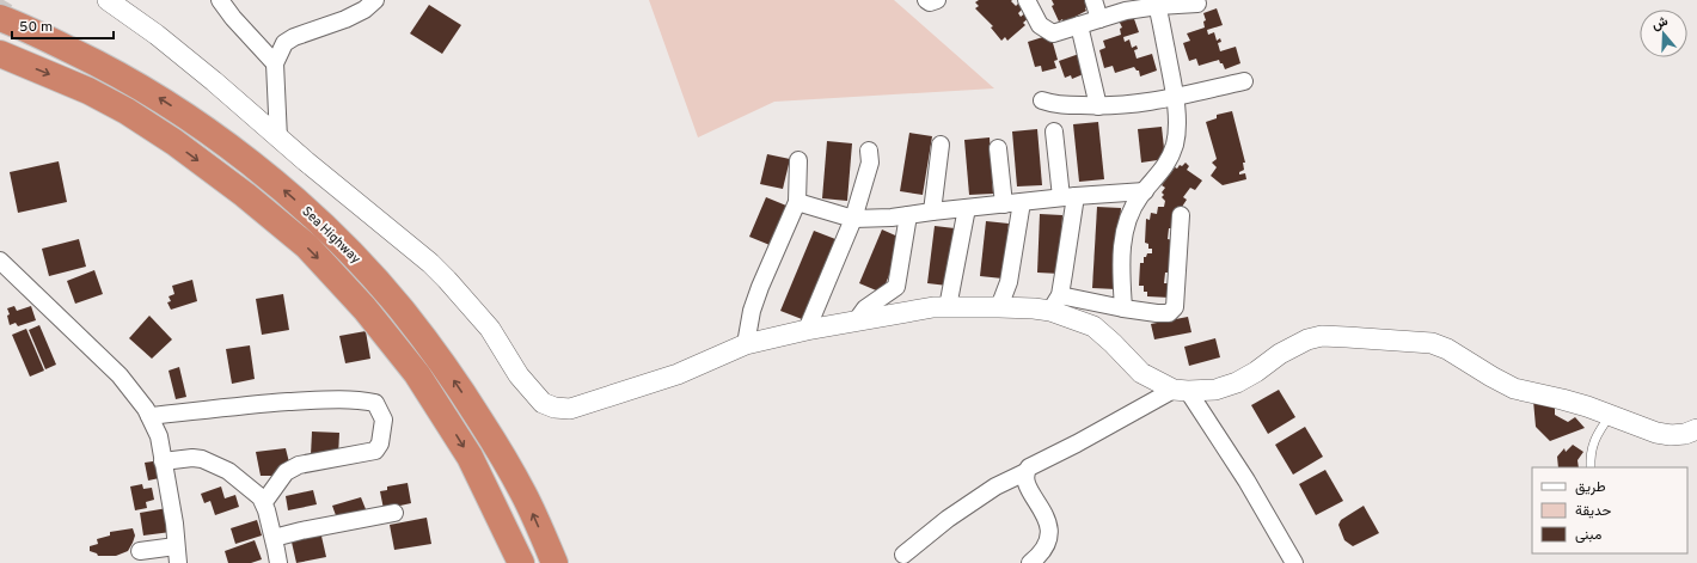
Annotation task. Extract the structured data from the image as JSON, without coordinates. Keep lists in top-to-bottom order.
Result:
{
  "streets": {
    "highway": ["Sea Highway"]
  },
  "legend": ["طريق", "حديقة", "مبنى"],
  "scale_bar": "50 m",
  "north": "top"
}
